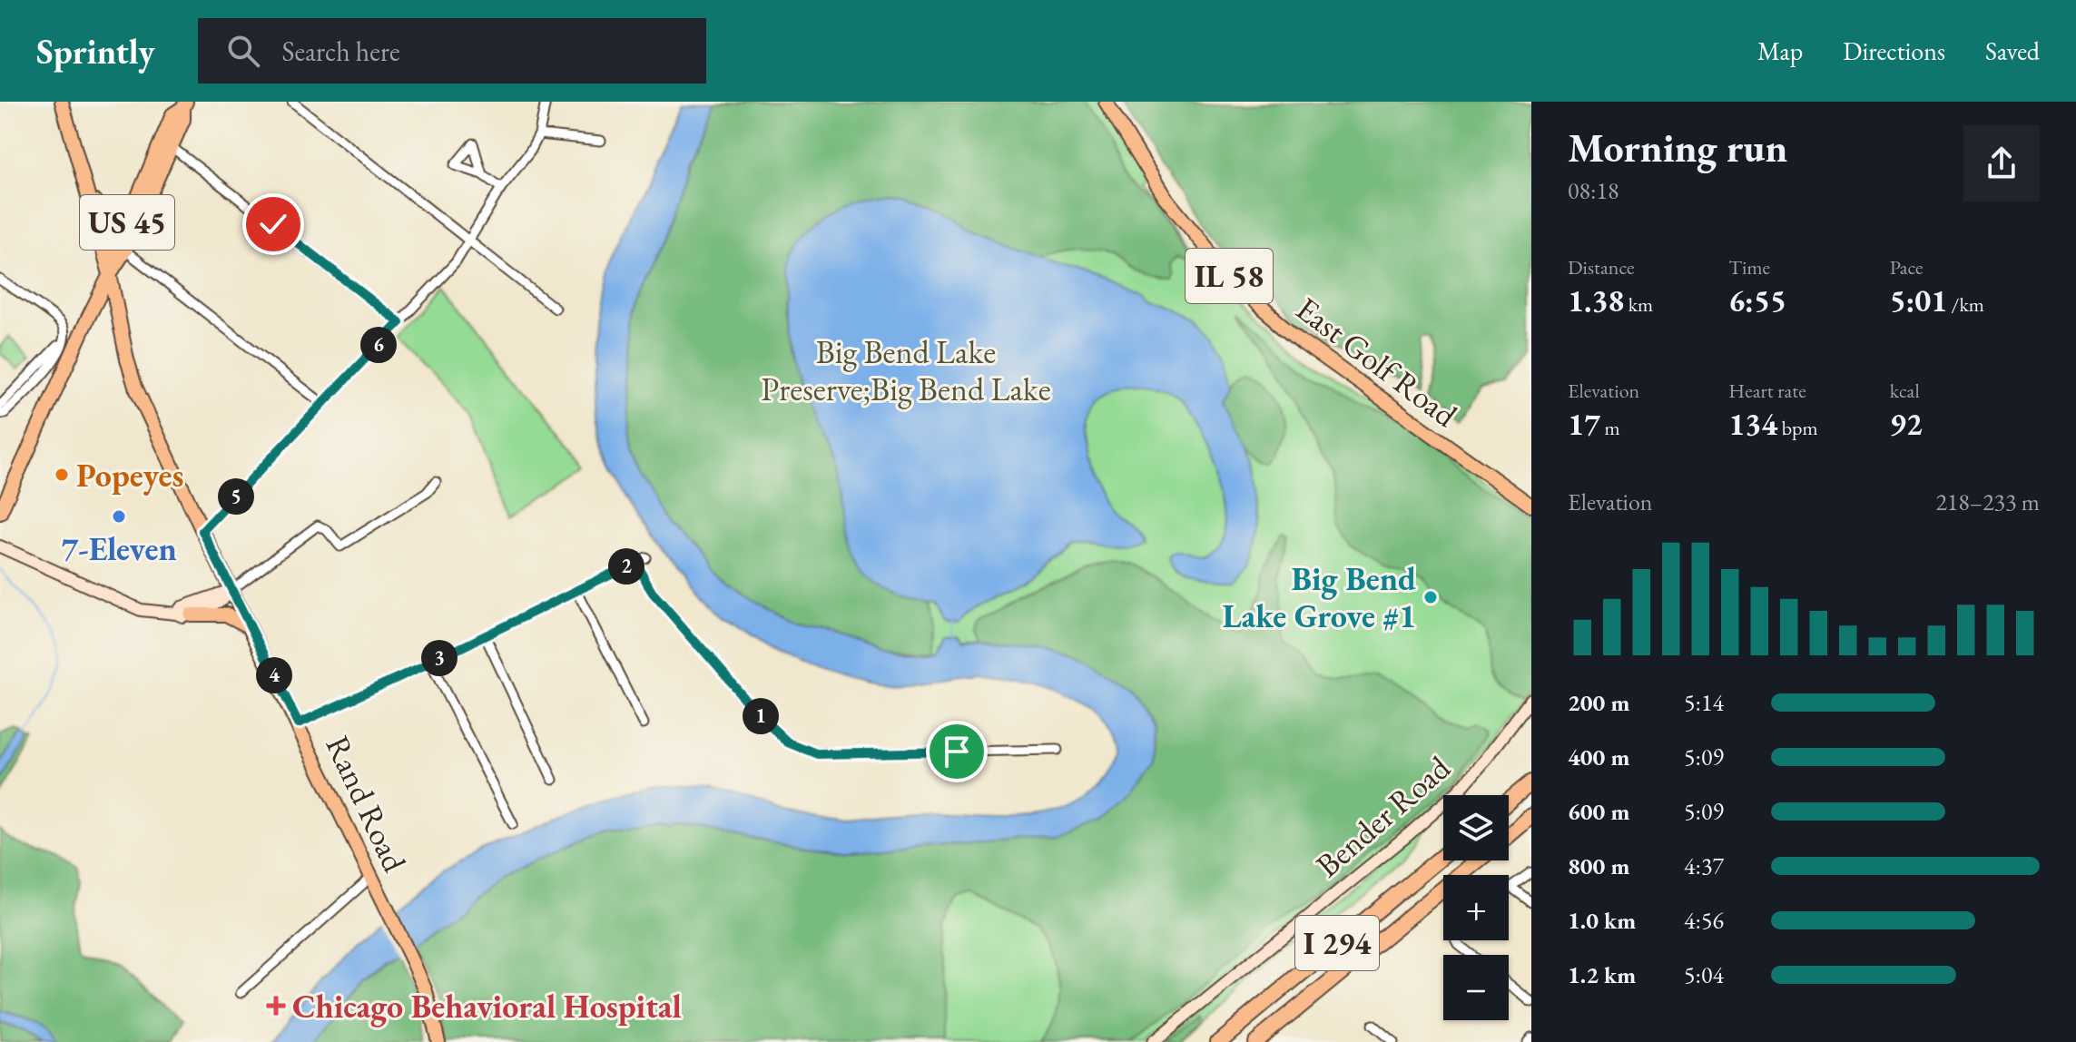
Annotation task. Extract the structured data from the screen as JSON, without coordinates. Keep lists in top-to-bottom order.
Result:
{
  "streets": {
    "highway": ["I 294"],
    "main road": [
      "US 45",
      "IL 58",
      "East Golf Road",
      "Rand Road"
    ],
    "street": ["Bender Road"]
  },
  "crossings": [
    ["US 45", "Rand Road"]
  ],
  "parks": ["Big Bend Lake Preserve;Big Bend Lake"],
  "places": {
    "other": ["Popeyes", "7-Eleven", "Big Bend Lake Grove #1"],
    "health": ["Chicago Behavioral Hospital"]
  },
  "page": {
    "header": "Sprintly",
    "search": "Search here",
    "nav": ["Map", "Directions", "Saved"],
    "heading": ["Morning run", "08:18"],
    "stats": [
      ["Distance", "1.38 km"],
      ["Time", "6:55"],
      ["Pace", "5:01 /km"],
      ["Elevation", "17 m"],
      ["Heart rate", "134 bpm"],
      ["kcal", "92"]
    ],
    "pins": [
      "6",
      "5",
      "2",
      "3",
      "4",
      "1"
    ],
    "chart": ["Elevation", "218–233 m"],
    "list": [
      {
        "name": "200 m",
        "note": "5:14"
      },
      {
        "name": "400 m",
        "note": "5:09"
      },
      {
        "name": "600 m",
        "note": "5:09"
      },
      {
        "name": "800 m",
        "note": "4:37"
      },
      {
        "name": "1.0 km",
        "note": "4:56"
      },
      {
        "name": "1.2 km",
        "note": "5:04"
      }
    ],
    "map_buttons": ["+", "−"]
  }
}
